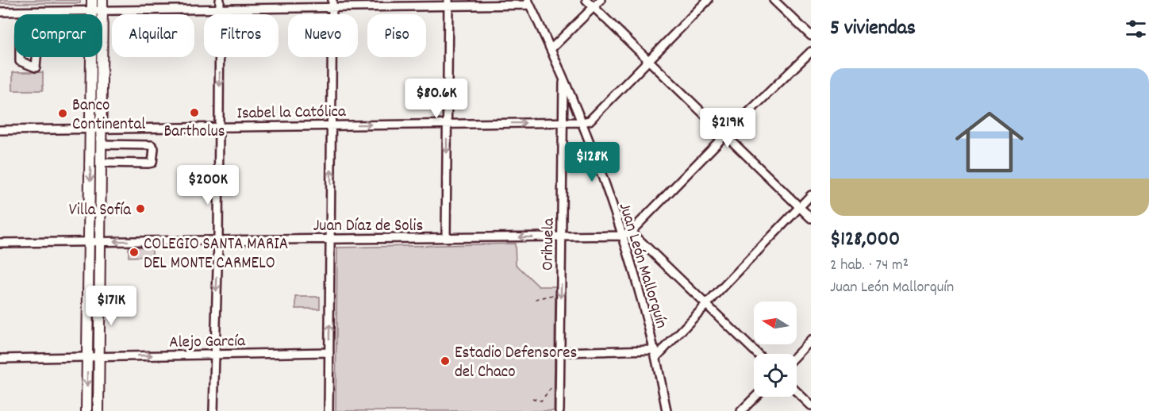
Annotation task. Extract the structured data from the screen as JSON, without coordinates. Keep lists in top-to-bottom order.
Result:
{
  "streets": {
    "street": [
      "Isabel la Católica",
      "Juan Díaz de Solis",
      "Orihuela",
      "Juan León Mallorquín",
      "Alejo García"
    ]
  },
  "crossings": [
    ["Isabel la Católica", "Orihuela"],
    ["Isabel la Católica", "Juan León Mallorquín"],
    ["Juan Díaz de Solis", "Orihuela"],
    ["Juan Díaz de Solis", "Juan León Mallorquín"],
    ["Orihuela", "Juan León Mallorquín"]
  ],
  "one_way": ["Isabel la Católica", "Juan Díaz de Solis"],
  "places": [
    "Bartholus",
    "Banco Continental",
    "Villa Sofía",
    "COLEGIO SANTA MARIA DEL MONTE CARMELO",
    "Estadio Defensores del Chaco"
  ],
  "north": "left",
  "page": {
    "heading": "5 viviendas",
    "chip": [
      "Comprar",
      "Alquilar",
      "Filtros",
      "Nuevo",
      "Piso"
    ],
    "list": [
      {
        "name": "$128,000",
        "note": "2 hab. · 74 m² · Juan León Mallorquín"
      }
    ],
    "price": [
      "$80.6K",
      "$219K",
      "$128K",
      "$200K",
      "$171K"
    ]
  }
}
